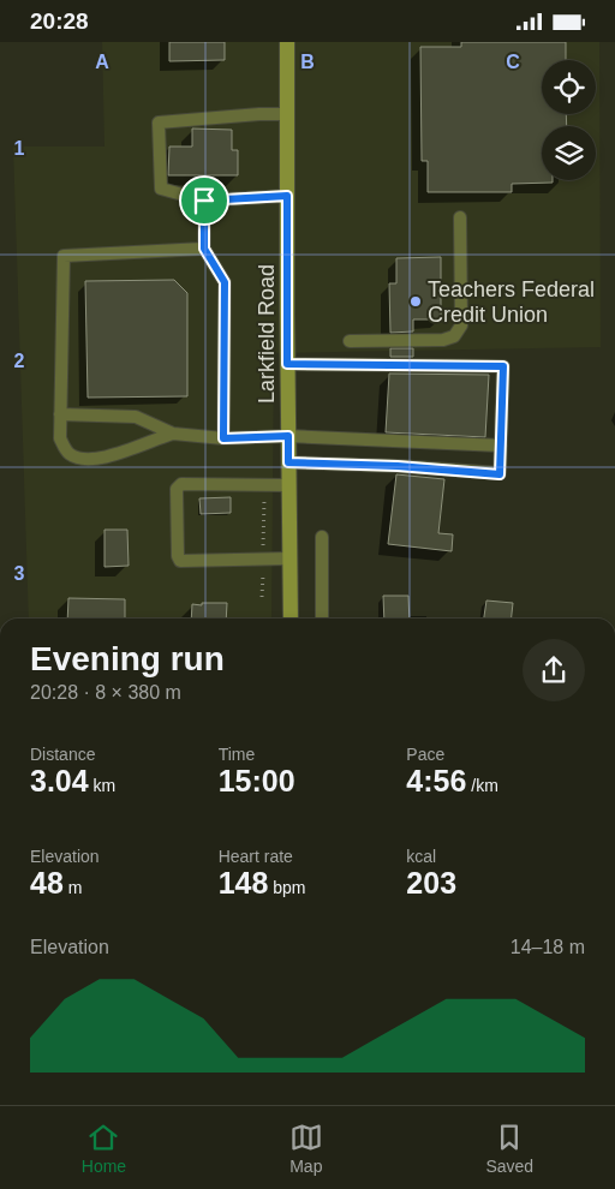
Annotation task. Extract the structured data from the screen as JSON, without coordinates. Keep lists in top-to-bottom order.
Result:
{
  "streets": {
    "main road": ["Larkfield Road"]
  },
  "places": ["Teachers Federal Credit Union"],
  "page": {
    "status": "20:28",
    "heading": ["Evening run", "20:28 · 8 × 380 m"],
    "stats": [
      ["Distance", "3.04 km"],
      ["Time", "15:00"],
      ["Pace", "4:56 /km"],
      ["Elevation", "48 m"],
      ["Heart rate", "148 bpm"],
      ["kcal", "203"]
    ],
    "chart": ["Elevation", "14–18 m"],
    "tabs": ["Home", "Map", "Saved"]
  },
  "grid": {
    "columns": ["A", "B", "C"],
    "rows": ["1", "2", "3"]
  }
}
